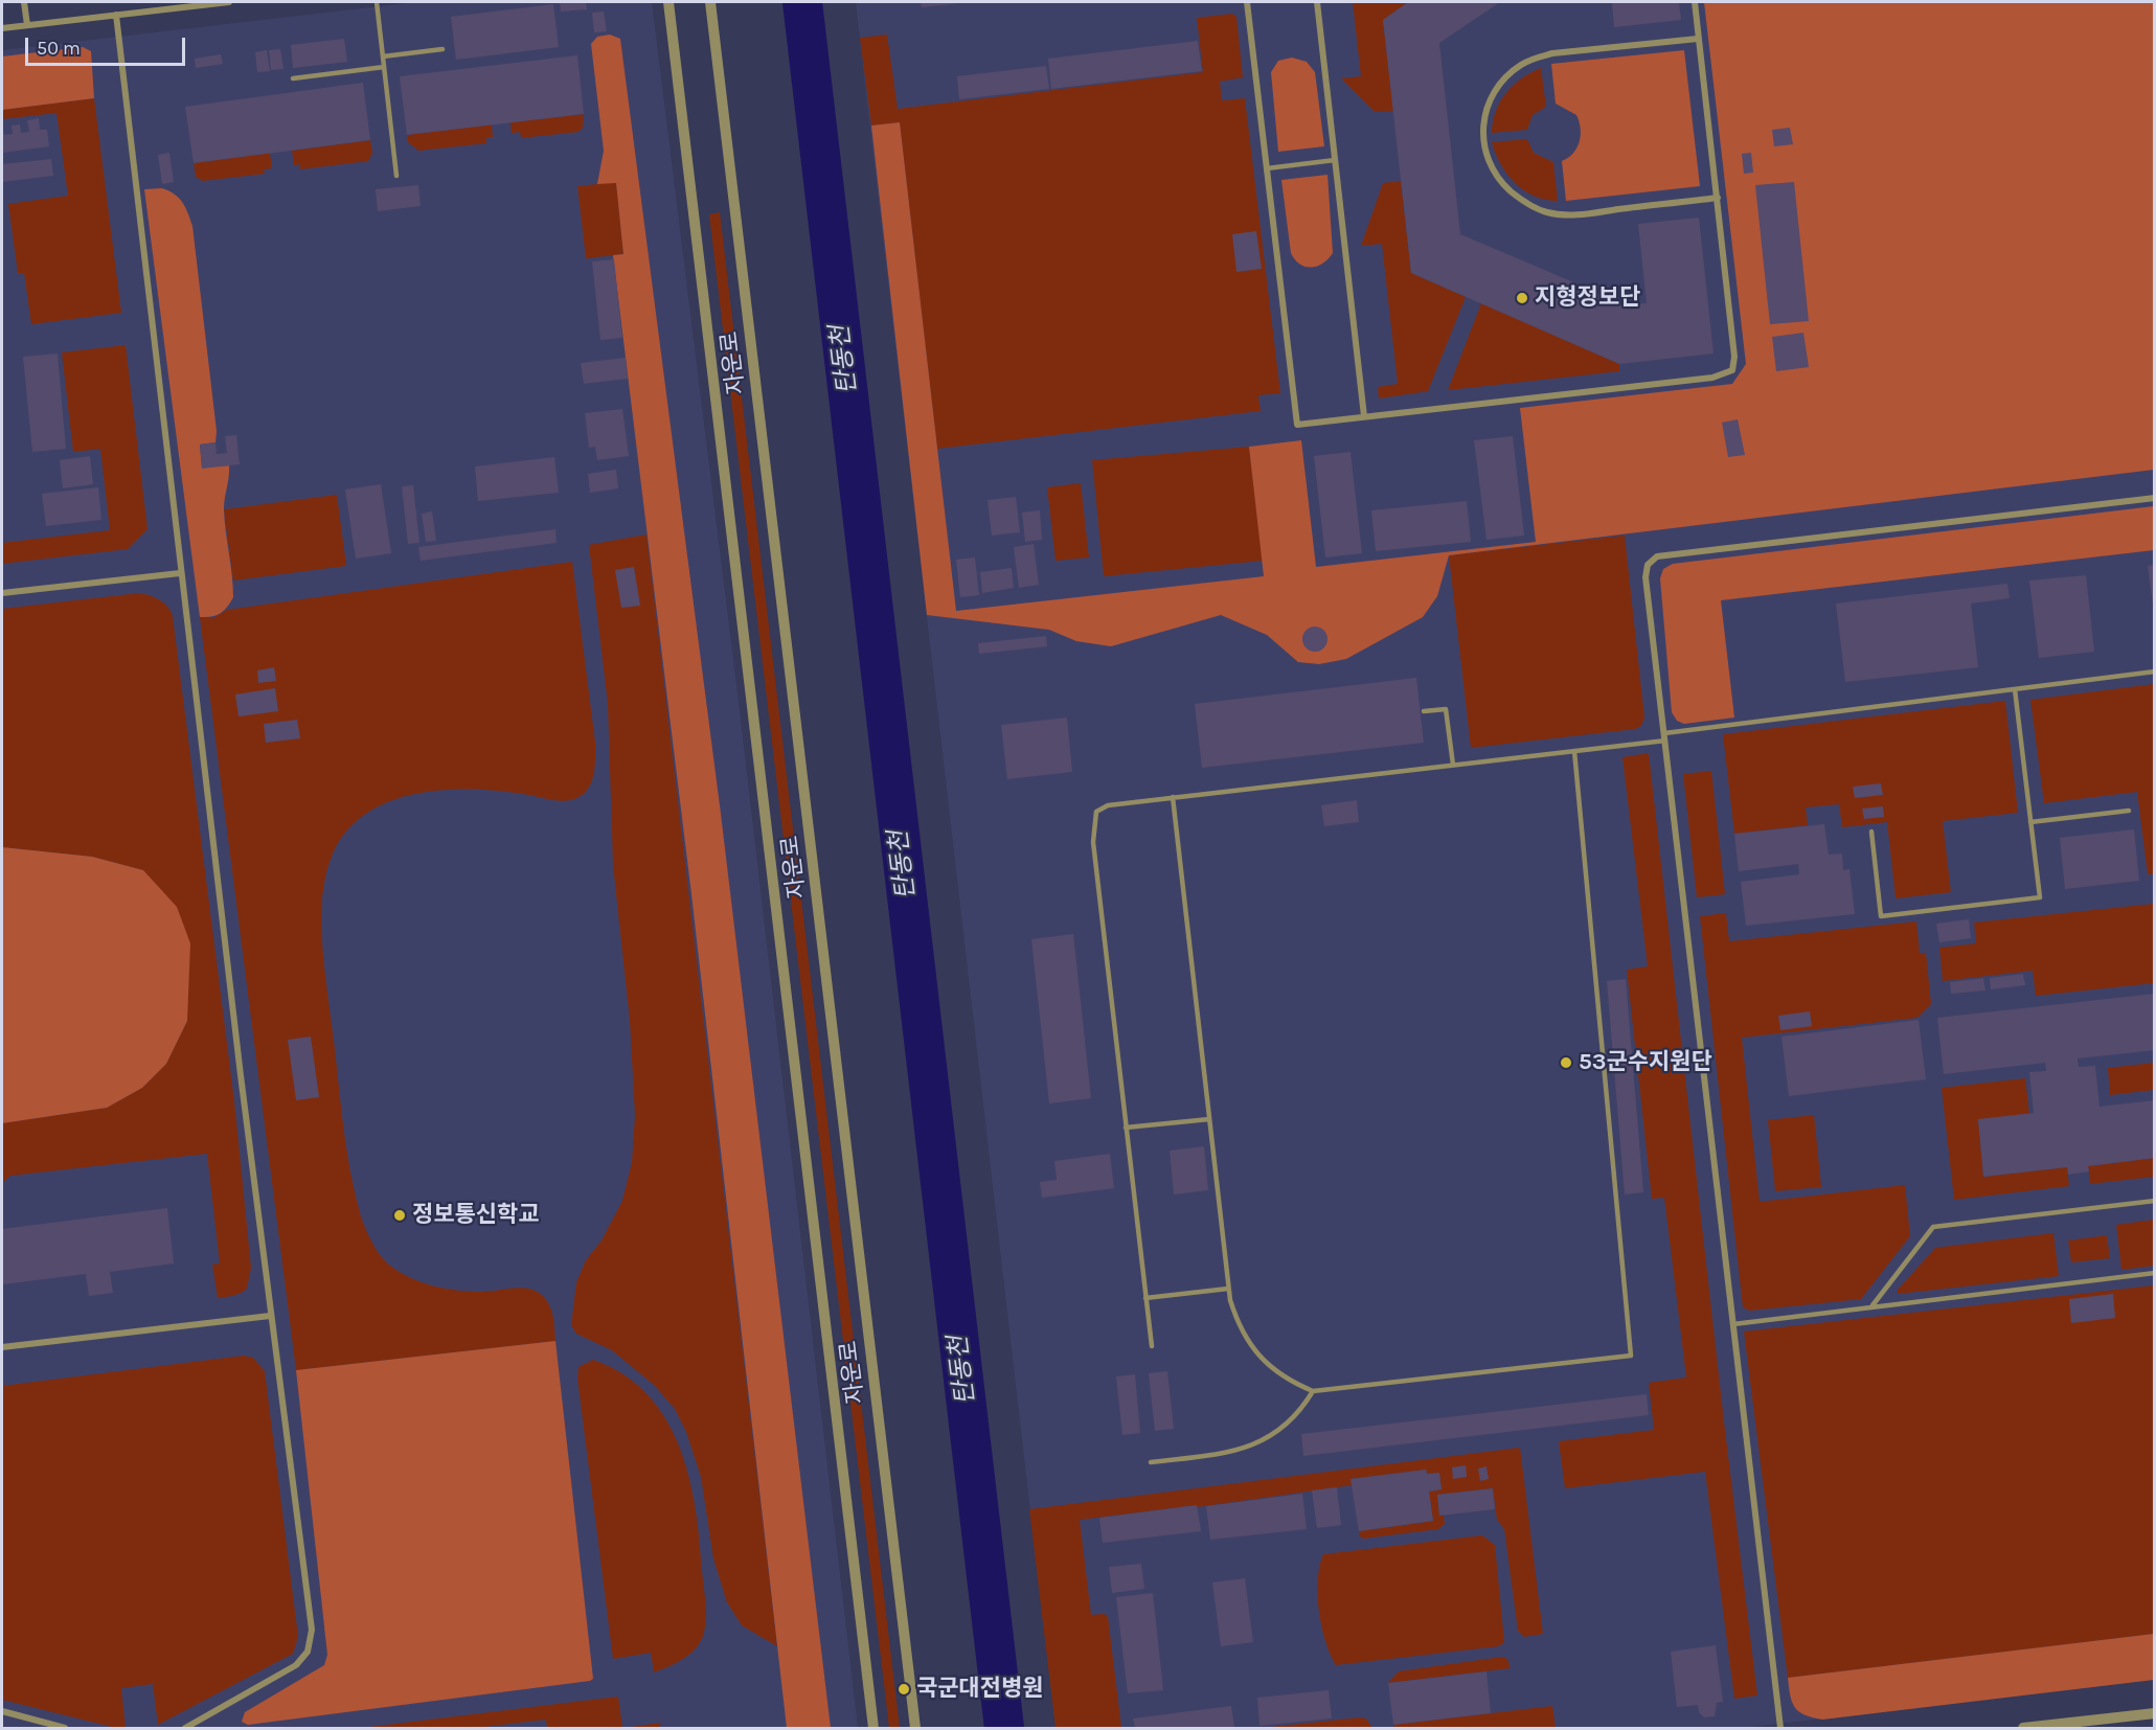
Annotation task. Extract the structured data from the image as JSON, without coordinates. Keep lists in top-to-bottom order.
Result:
{
  "streets": {
    "street": ["자운로"]
  },
  "water": ["탄동천"],
  "places": [
    "지형정보단",
    "53군수지원단",
    "정보통신학교",
    "국군대전병원"
  ],
  "scale_bar": "50 m"
}
